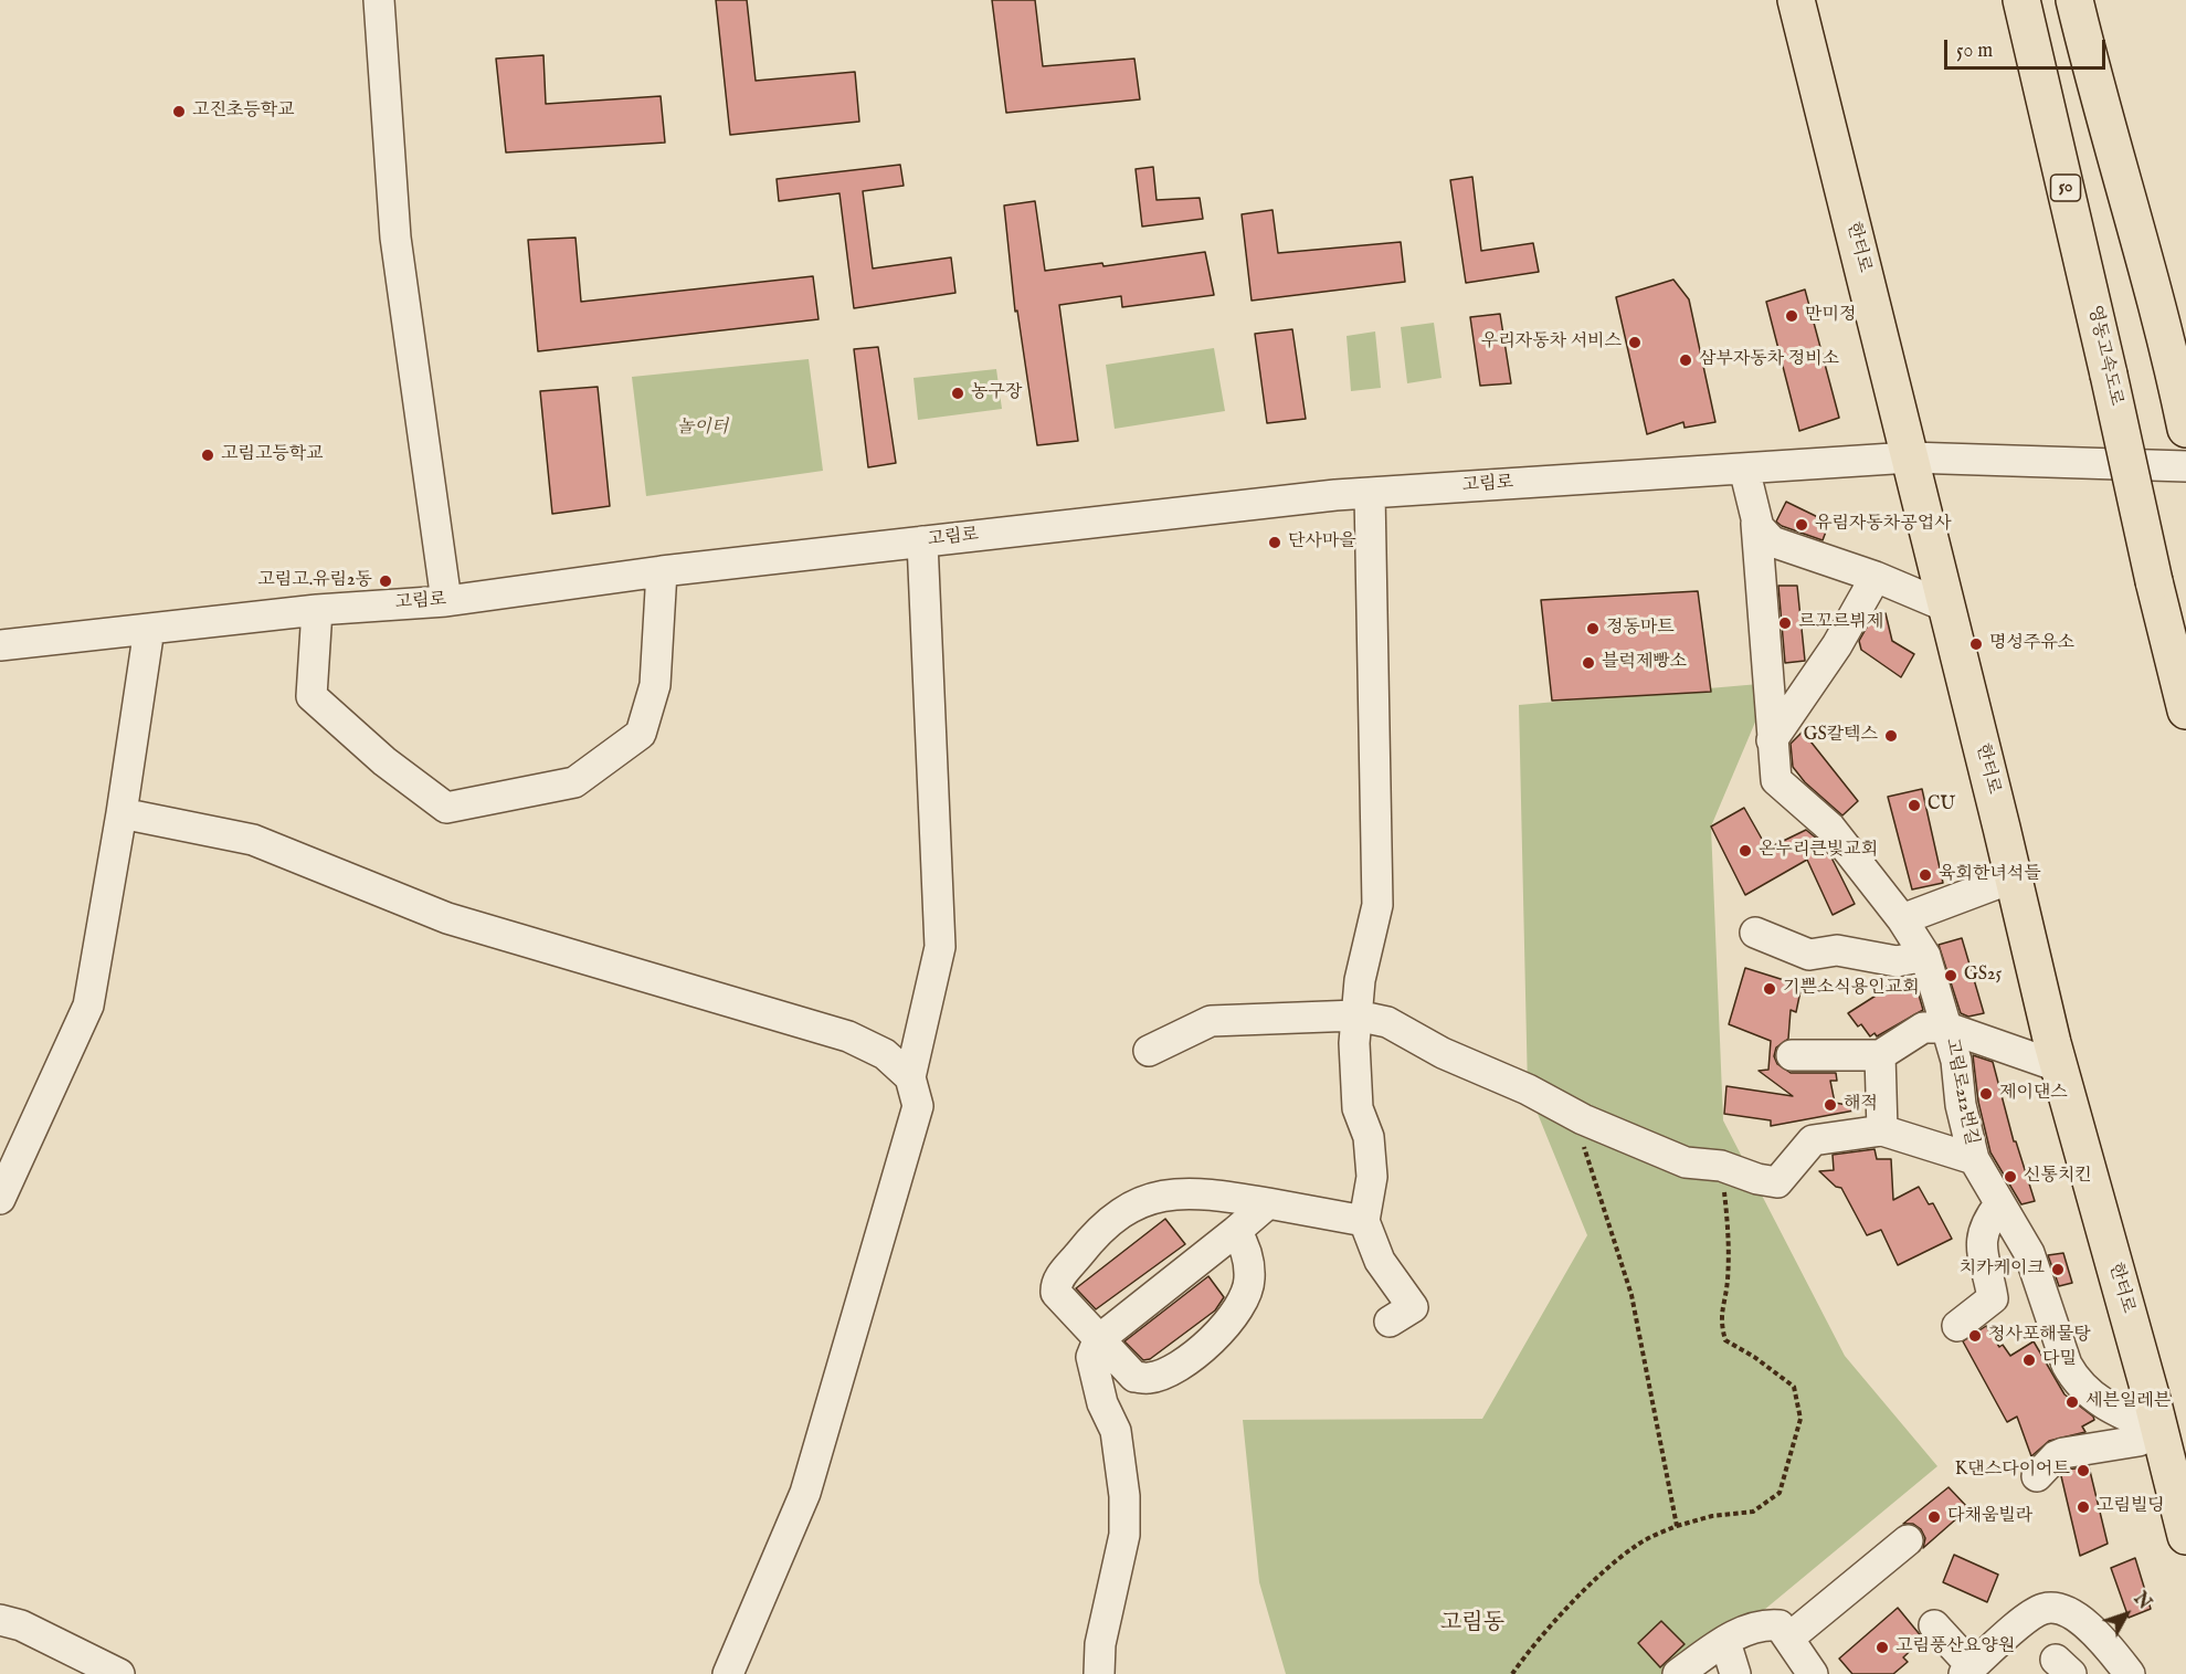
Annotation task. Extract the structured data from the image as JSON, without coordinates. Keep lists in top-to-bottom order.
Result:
{
  "streets": {
    "main road": ["50", "한터로", "영동고속도로"],
    "street": ["고림로", "고림로212번길"]
  },
  "crossings": [
    ["한터로", "고림로"],
    ["한터로", "고림로212번길"],
    ["고림로", "고림로212번길"]
  ],
  "districts": ["고림동"],
  "parks": ["놀이터"],
  "places": [
    "고진초등학교",
    "만미정",
    "우리자동차 서비스",
    "삼부자동차 정비소",
    "농구장",
    "고림고등학교",
    "유림자동차공업사",
    "단사마을",
    "고림고.유림2동",
    "르꼬르뷔제",
    "정동마트",
    "명성주유소",
    "블럭제빵소",
    "GS칼텍스",
    "CU",
    "온누리큰빛교회",
    "육회한녀석들",
    "GS25",
    "기쁜소식용인교회",
    "제이댄스",
    "해적",
    "신통치킨",
    "치카케이크",
    "청사포해물탕",
    "다밀",
    "세븐일레븐",
    "K댄스다이어트",
    "고림빌딩",
    "다채움빌라",
    "고림풍산요양원"
  ],
  "scale_bar": "50 m",
  "north": "top right"
}
